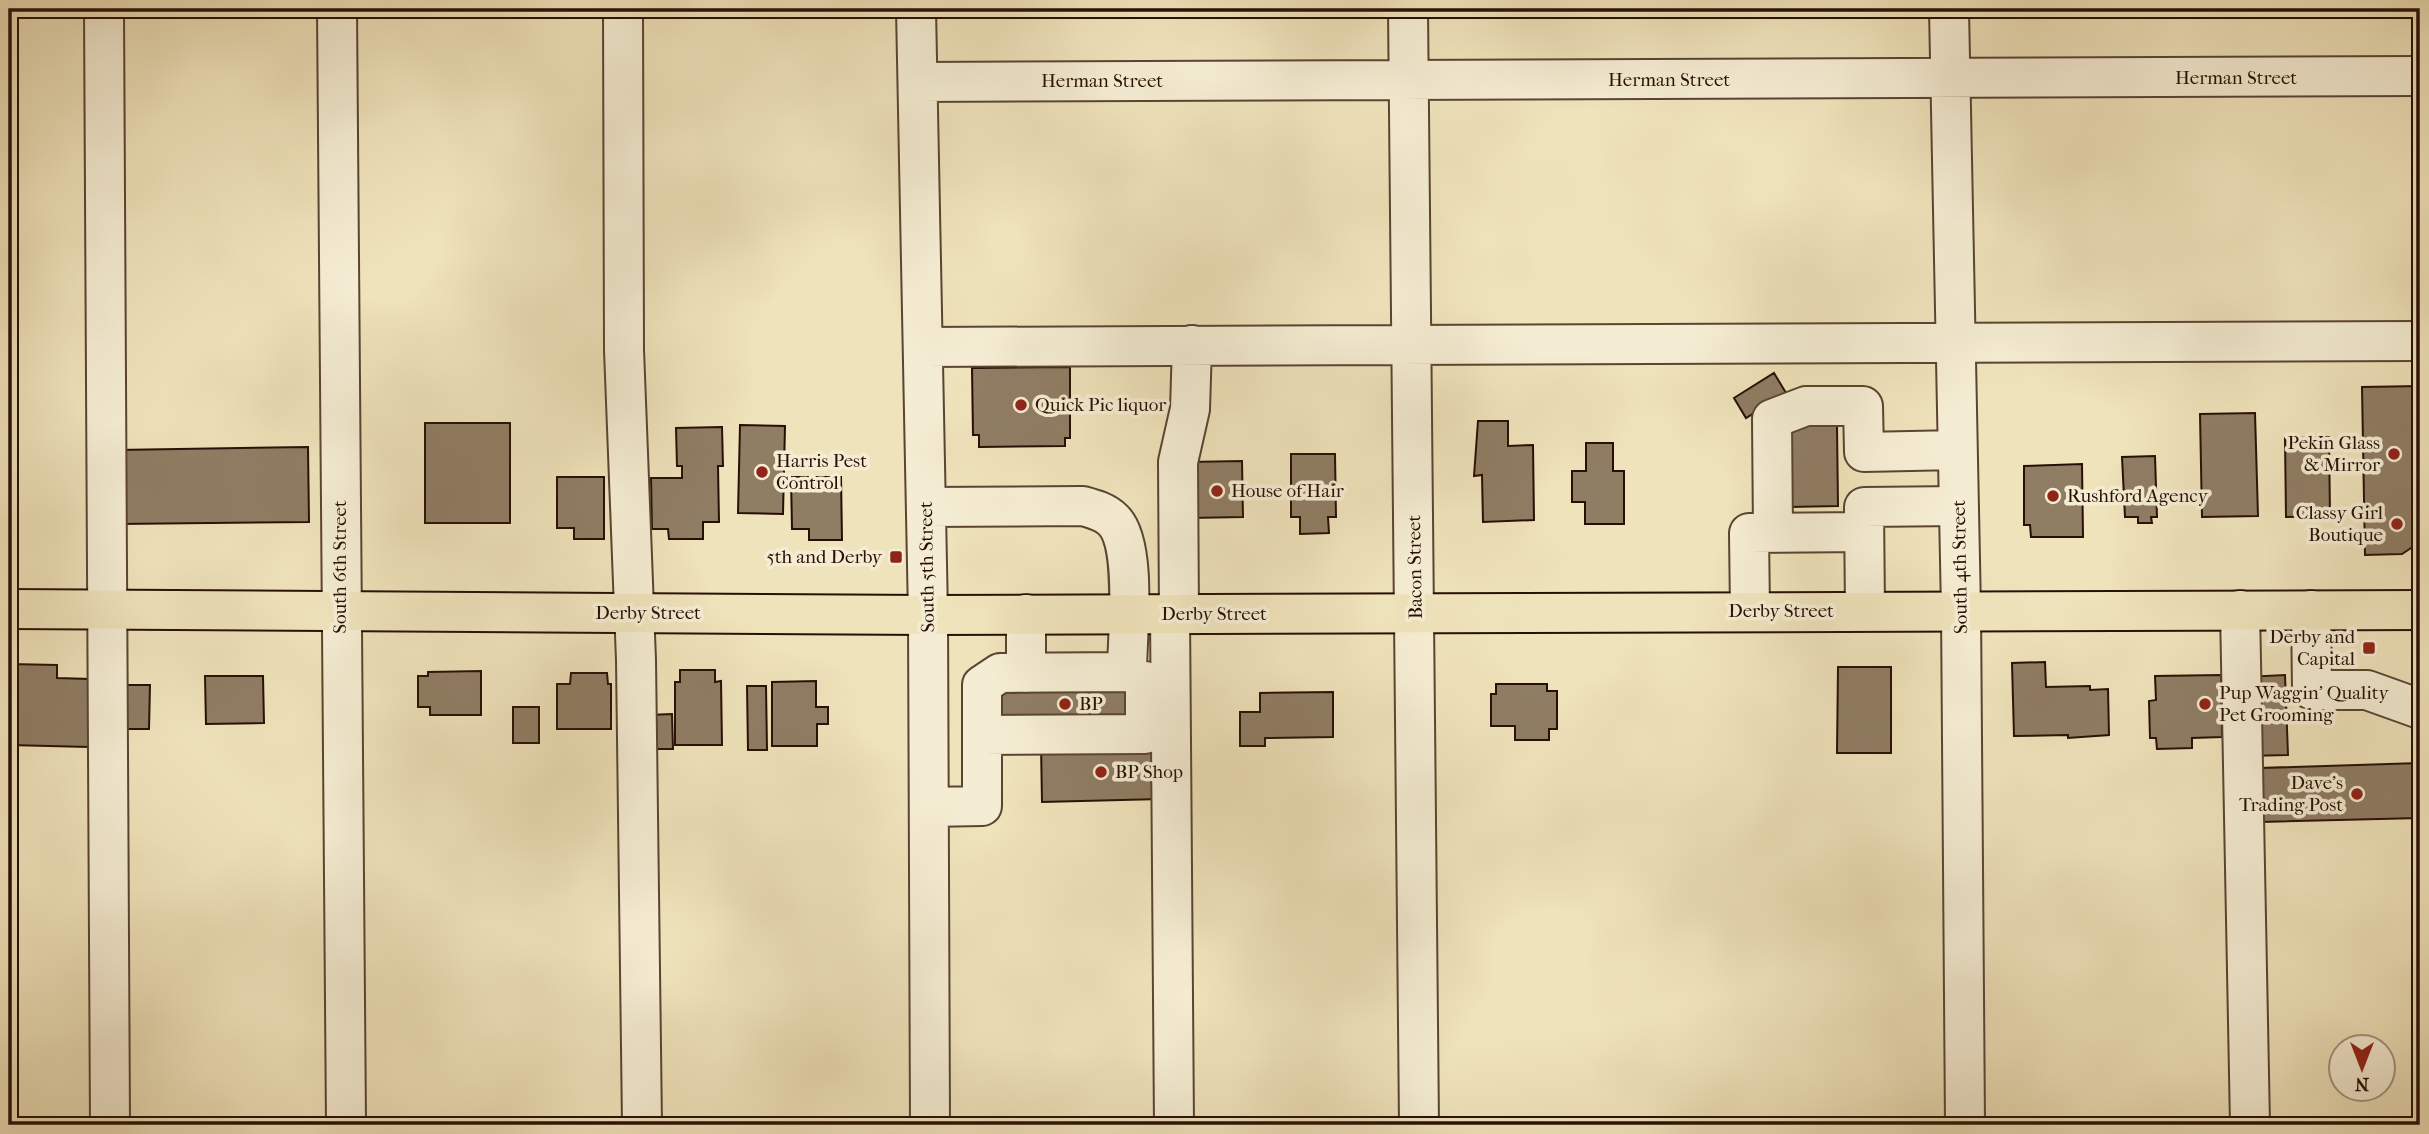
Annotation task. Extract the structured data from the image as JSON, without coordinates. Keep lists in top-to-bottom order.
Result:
{
  "streets": {
    "main road": ["Derby Street"],
    "street": [
      "Herman Street",
      "South 6th Street",
      "South 5th Street",
      "Bacon Street",
      "South 4th Street"
    ]
  },
  "crossings": [
    ["Herman Street", "South 5th Street"],
    ["Herman Street", "Bacon Street"],
    ["Herman Street", "South 4th Street"],
    ["South 6th Street", "Derby Street"],
    ["South 5th Street", "Derby Street"],
    ["Bacon Street", "Derby Street"],
    ["South 4th Street", "Derby Street"]
  ],
  "places": {
    "other": [
      "Quick Pic liquor",
      "Pekin Glass & Mirror",
      "Harris Pest Control",
      "House of Hair",
      "Rushford Agency",
      "Classy Girl Boutique",
      "BP",
      "Pup Waggin' Quality Pet Grooming",
      "BP Shop",
      "Dave's Trading Post"
    ],
    "transit": ["5th and Derby", "Derby and Capital"]
  },
  "north": "bottom"
}
